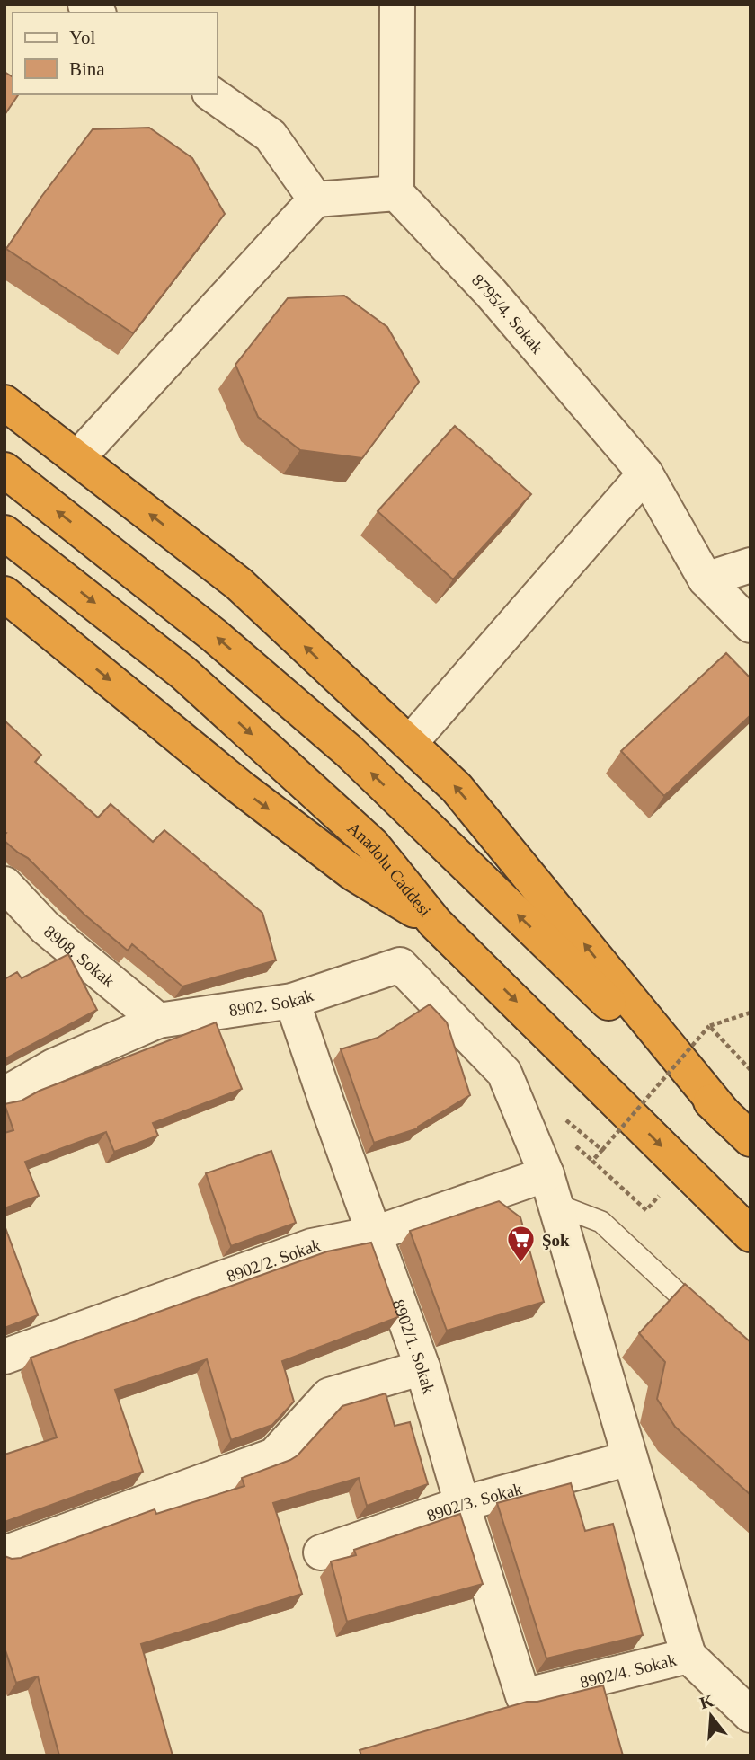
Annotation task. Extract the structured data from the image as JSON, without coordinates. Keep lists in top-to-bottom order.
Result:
{
  "streets": {
    "highway": ["Anadolu Caddesi"],
    "street": [
      "8795/4. Sokak",
      "8908. Sokak",
      "8902. Sokak",
      "8902/2. Sokak",
      "8902/1. Sokak",
      "8902/3. Sokak",
      "8902/4. Sokak"
    ]
  },
  "crossings": [
    ["8908. Sokak", "8902. Sokak"],
    ["8902. Sokak", "8902/2. Sokak"],
    ["8902. Sokak", "8902/1. Sokak"],
    ["8902/2. Sokak", "8902/1. Sokak"],
    ["8902/1. Sokak", "8902/3. Sokak"],
    ["8902/1. Sokak", "8902/4. Sokak"]
  ],
  "places": {
    "supermarket": ["Şok"]
  },
  "legend": ["Yol", "Bina"],
  "north": "top"
}
